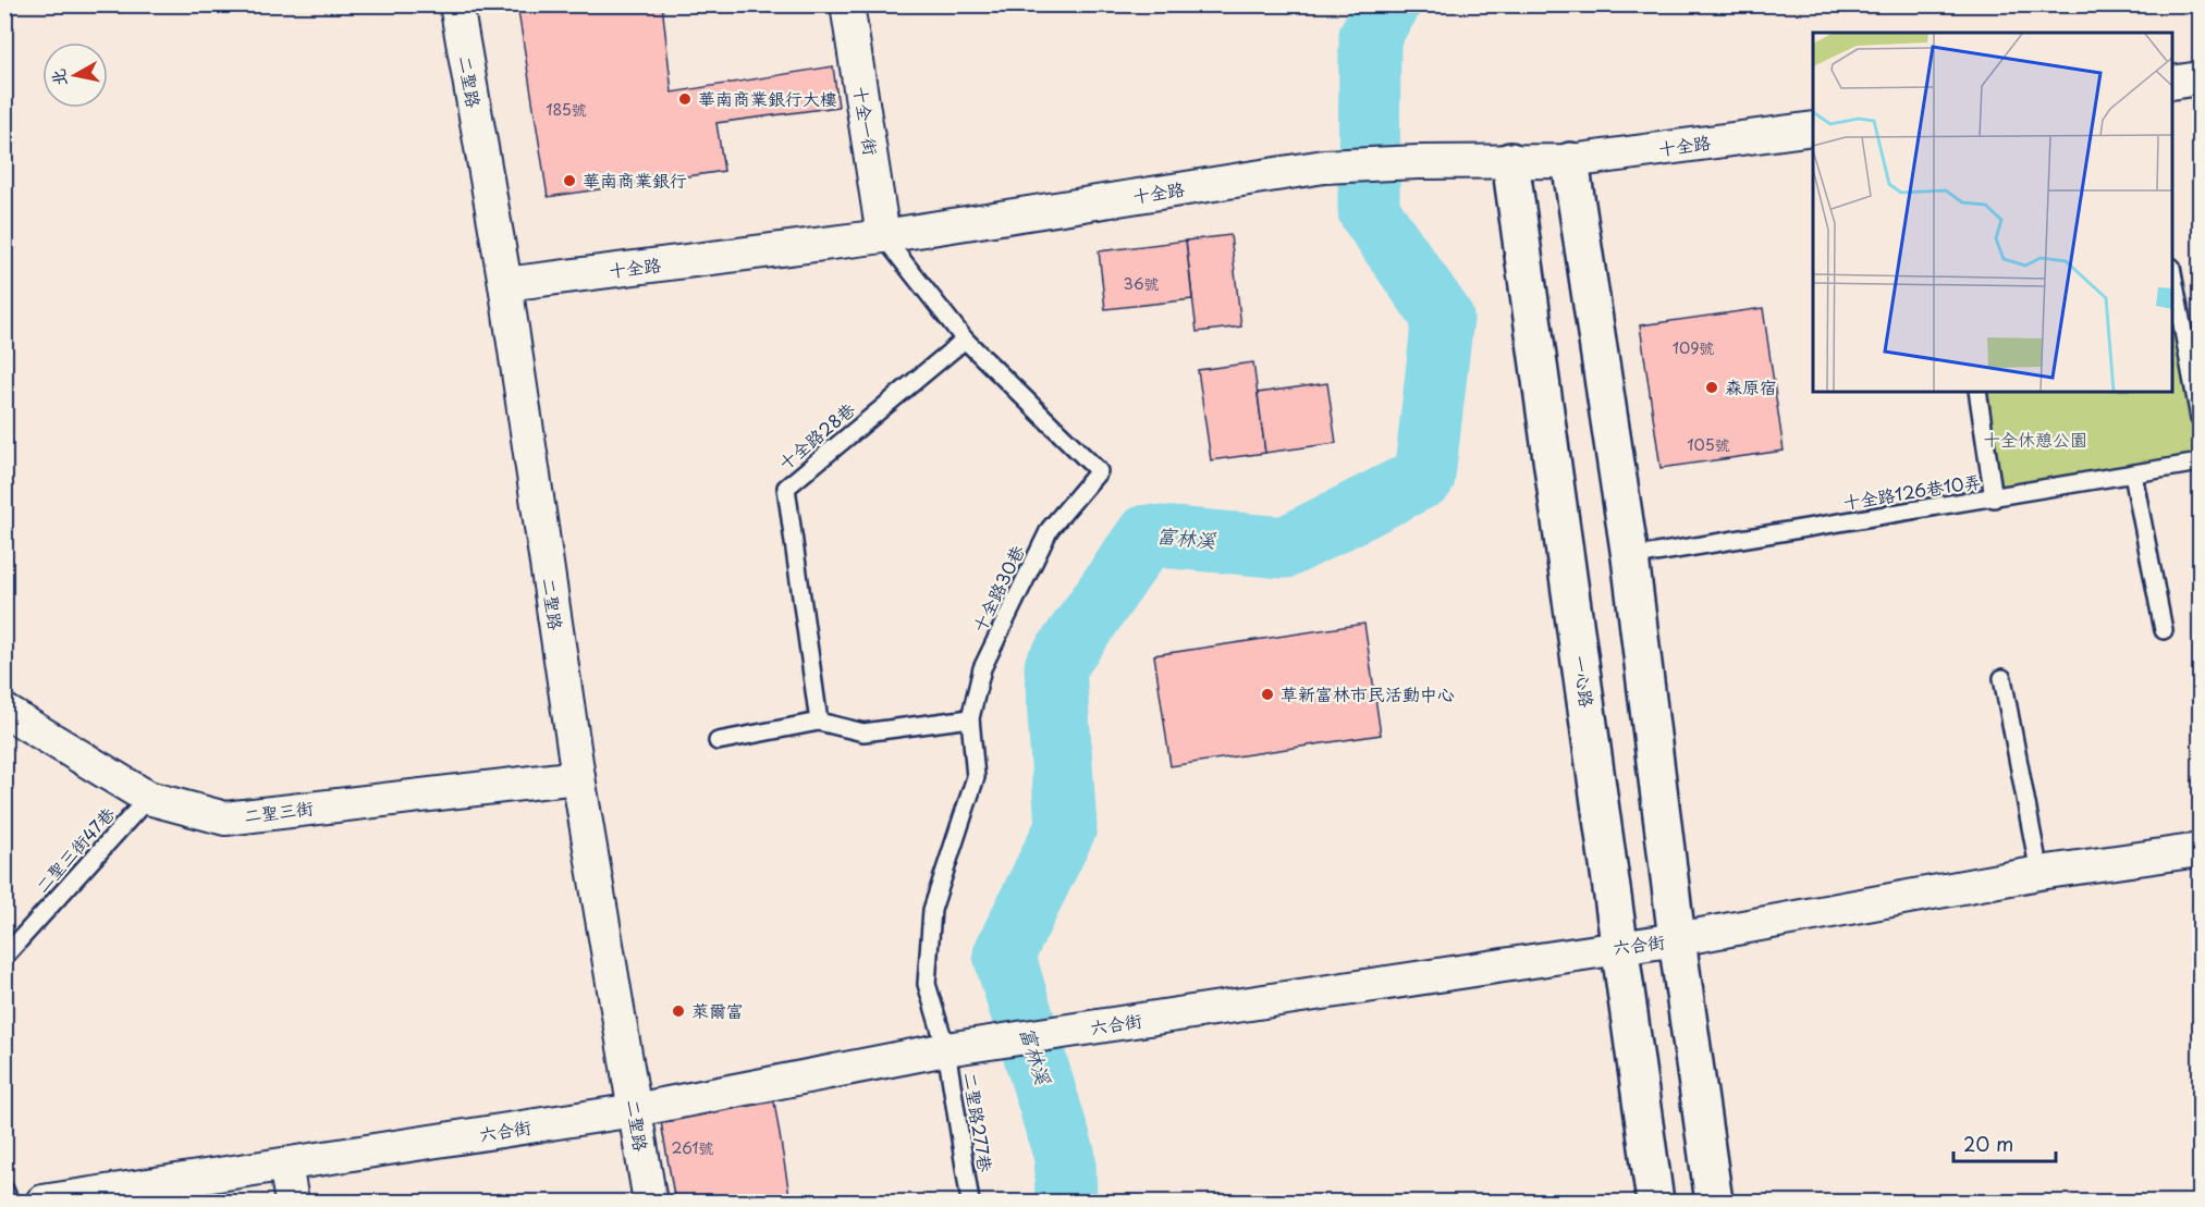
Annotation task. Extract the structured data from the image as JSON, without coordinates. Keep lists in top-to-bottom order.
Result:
{
  "streets": {
    "street": [
      "二聖路",
      "十全一街",
      "十全路",
      "一心路",
      "二聖三街",
      "六合街"
    ],
    "lane": [
      "十全路28巷",
      "十全路126巷10弄",
      "十全路30巷",
      "二聖三街47巷",
      "二聖路277巷"
    ]
  },
  "crossings": [
    ["二聖路", "十全路"],
    ["二聖路", "二聖三街"],
    ["二聖路", "六合街"],
    ["十全一街", "十全路"],
    ["十全一街", "十全路30巷"],
    ["十全路", "十全路30巷"],
    ["十全路", "一心路"],
    ["十全路28巷", "十全路30巷"],
    ["十全路30巷", "六合街"],
    ["十全路30巷", "二聖路277巷"],
    ["一心路", "六合街"],
    ["二聖三街", "二聖三街47巷"],
    ["六合街", "二聖路277巷"]
  ],
  "water": ["富林溪"],
  "parks": ["十全休憩公園"],
  "places": [
    "華南商業銀行大樓",
    "華南商業銀行",
    "森原宿",
    "草新富林市民活動中心",
    "萊爾富"
  ],
  "house_numbers": [
    "185號",
    "36號",
    "109號",
    "105號",
    "261號"
  ],
  "scale_bar": "20 m",
  "north": "left"
}
